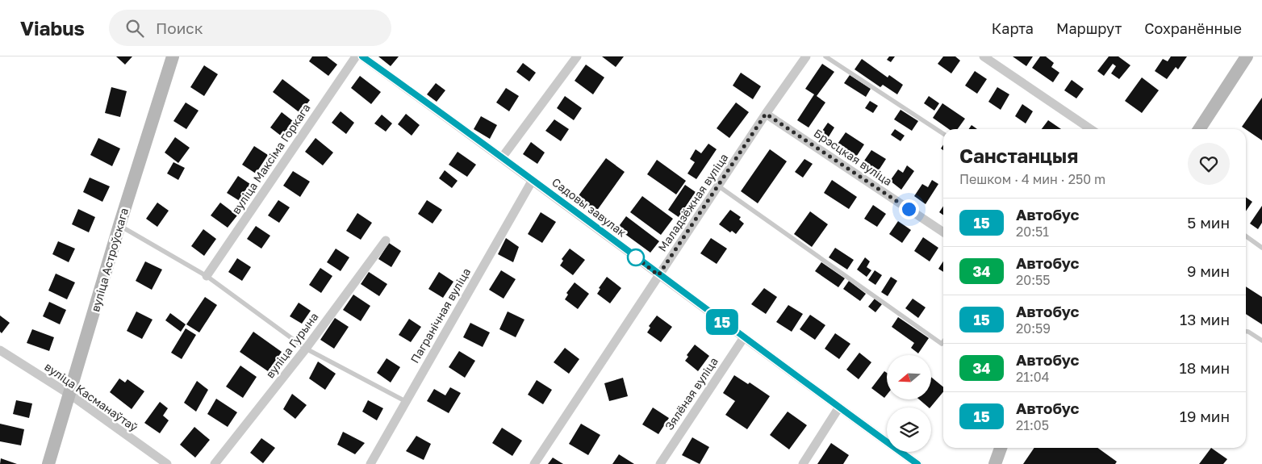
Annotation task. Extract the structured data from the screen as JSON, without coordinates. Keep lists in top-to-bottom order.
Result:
{
  "streets": {
    "street": [
      "Брэсцкая вуліца",
      "вуліца Максіма Горкага",
      "Маладзёжная вуліца",
      "Садовы завулак",
      "вуліца Астроўскага",
      "Пагранічная вуліца",
      "вуліца Гурына",
      "Зялёная вуліца",
      "вуліца Касманаўтаў"
    ]
  },
  "crossings": [
    ["Брэсцкая вуліца", "Маладзёжная вуліца"],
    ["Маладзёжная вуліца", "Садовы завулак"],
    ["Садовы завулак", "Пагранічная вуліца"],
    ["Садовы завулак", "Зялёная вуліца"],
    ["вуліца Астроўскага", "вуліца Касманаўтаў"]
  ],
  "lines": ["bus line 15"],
  "north": "left",
  "page": {
    "header": "Viabus",
    "search": "Поиск",
    "nav": ["Карта", "Маршрут", "Сохранённые"],
    "on_map": "15",
    "heading": ["Санстанцыя", "Пешком · 4 мин · 250 m"],
    "list": [
      {
        "mark": "15",
        "name": "Автобус",
        "note": "20:51",
        "value": "5 мин"
      },
      {
        "mark": "34",
        "name": "Автобус",
        "note": "20:55",
        "value": "9 мин"
      },
      {
        "mark": "15",
        "name": "Автобус",
        "note": "20:59",
        "value": "13 мин"
      },
      {
        "mark": "34",
        "name": "Автобус",
        "note": "21:04",
        "value": "18 мин"
      },
      {
        "mark": "15",
        "name": "Автобус",
        "note": "21:05",
        "value": "19 мин"
      }
    ]
  }
}
